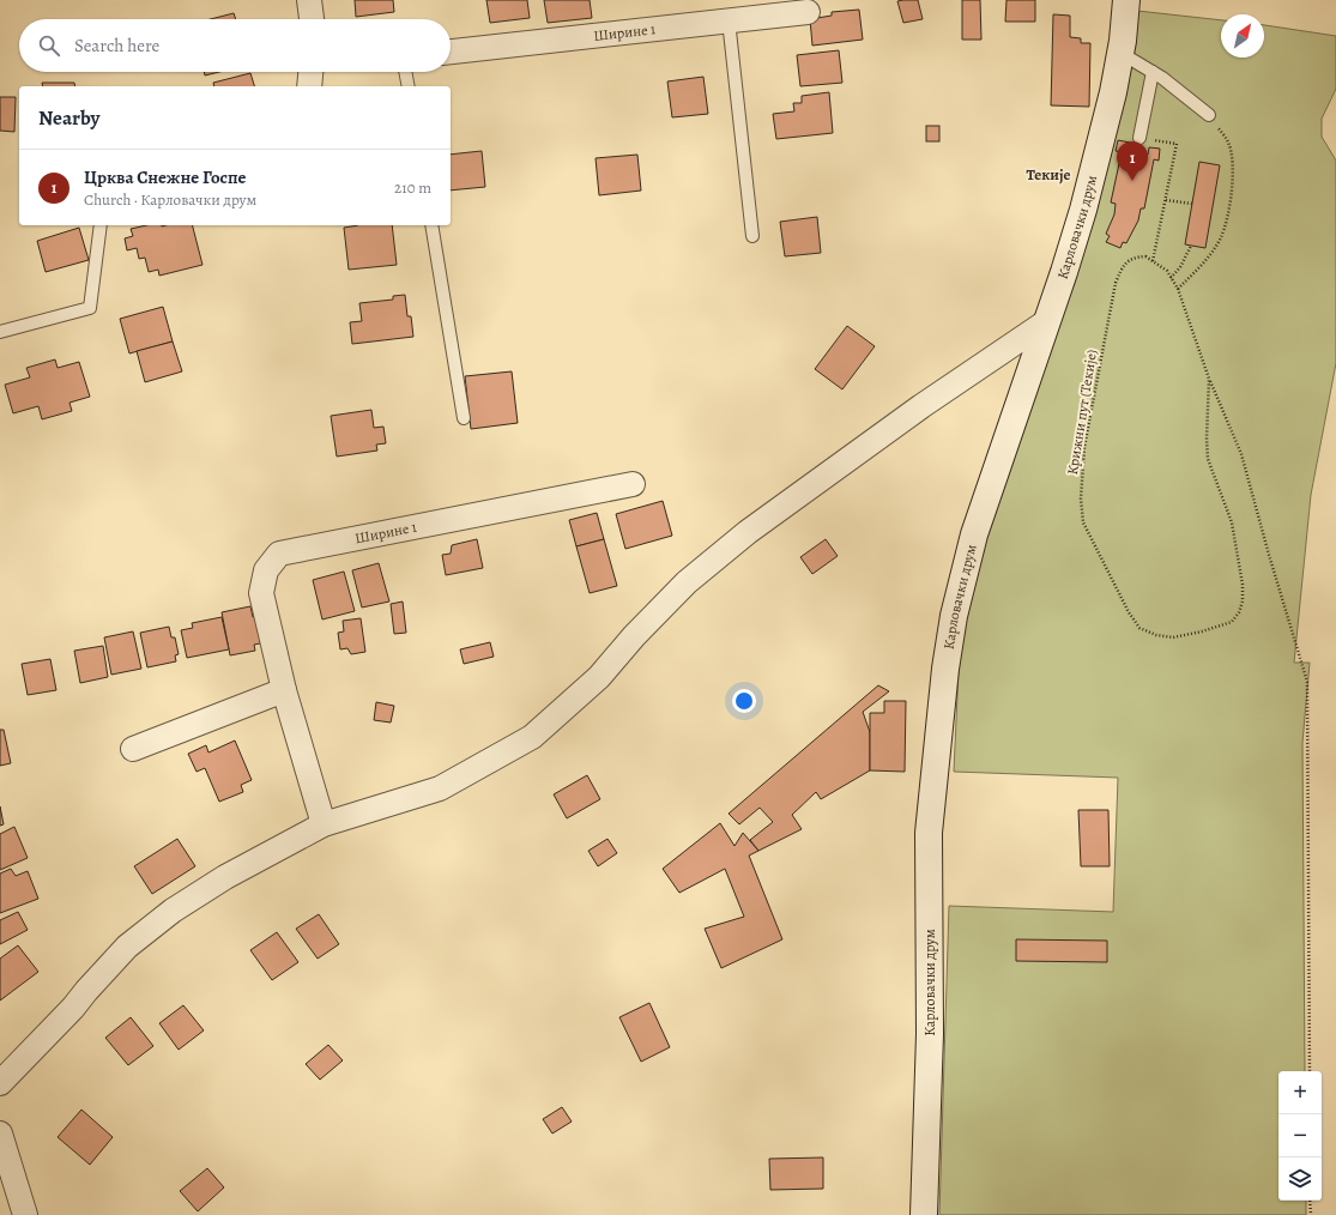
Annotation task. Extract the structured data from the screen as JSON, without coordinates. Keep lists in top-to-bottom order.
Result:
{
  "streets": {
    "main road": ["Карловачки друм"],
    "street": ["Ширине 1"],
    "path": ["Крижни пут (Текије)"]
  },
  "districts": ["Текије"],
  "north": "top right",
  "page": {
    "search": "Search here",
    "heading": "Nearby",
    "pins": "1",
    "list": [
      {
        "mark": "1",
        "name": "Црква Снежне Госпе",
        "note": "Church · Карловачки друм",
        "value": "210 m"
      }
    ],
    "map_buttons": ["+", "−"]
  }
}
